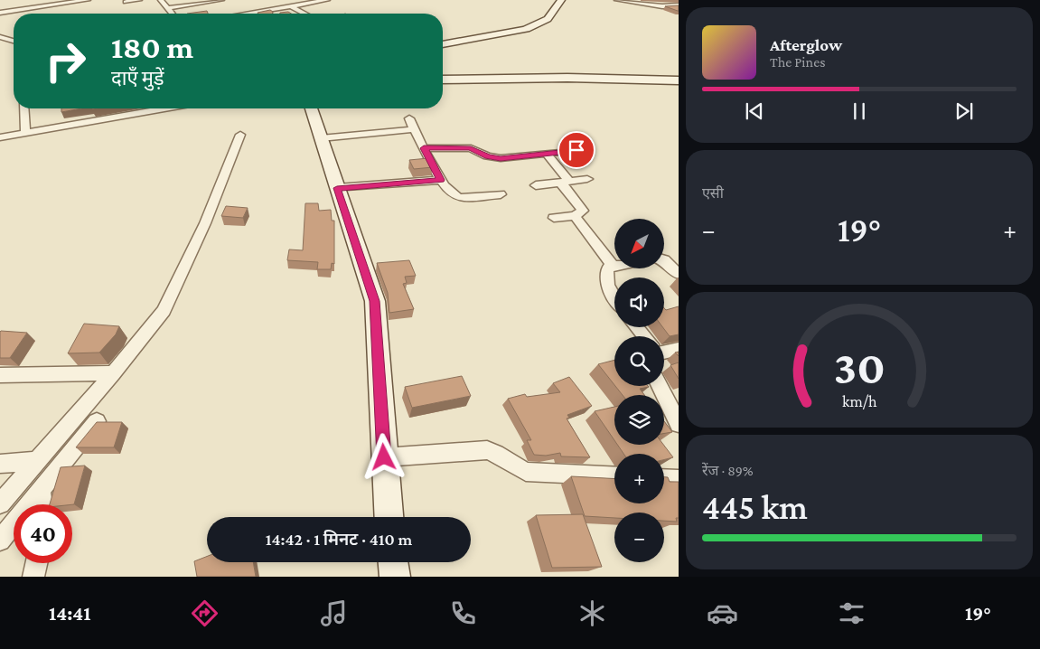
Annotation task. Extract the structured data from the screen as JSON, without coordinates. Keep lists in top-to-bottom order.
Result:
{
  "north": "bottom left",
  "page": {
    "turn": ["180 m", "दाएँ मुड़ें"],
    "song": ["Afterglow", "The Pines"],
    "tile": [
      "एसी",
      ["रेंज · 89%", "445 km"]
    ],
    "heat": ["−", "19°", "+"],
    "map_buttons": ["+", "−"],
    "limit": "40",
    "trip": "14:42 · 1 मिनट · 410 m",
    "tabs": ["14:41", "19°"],
    "gauge": ["30", "km/h"]
  }
}
